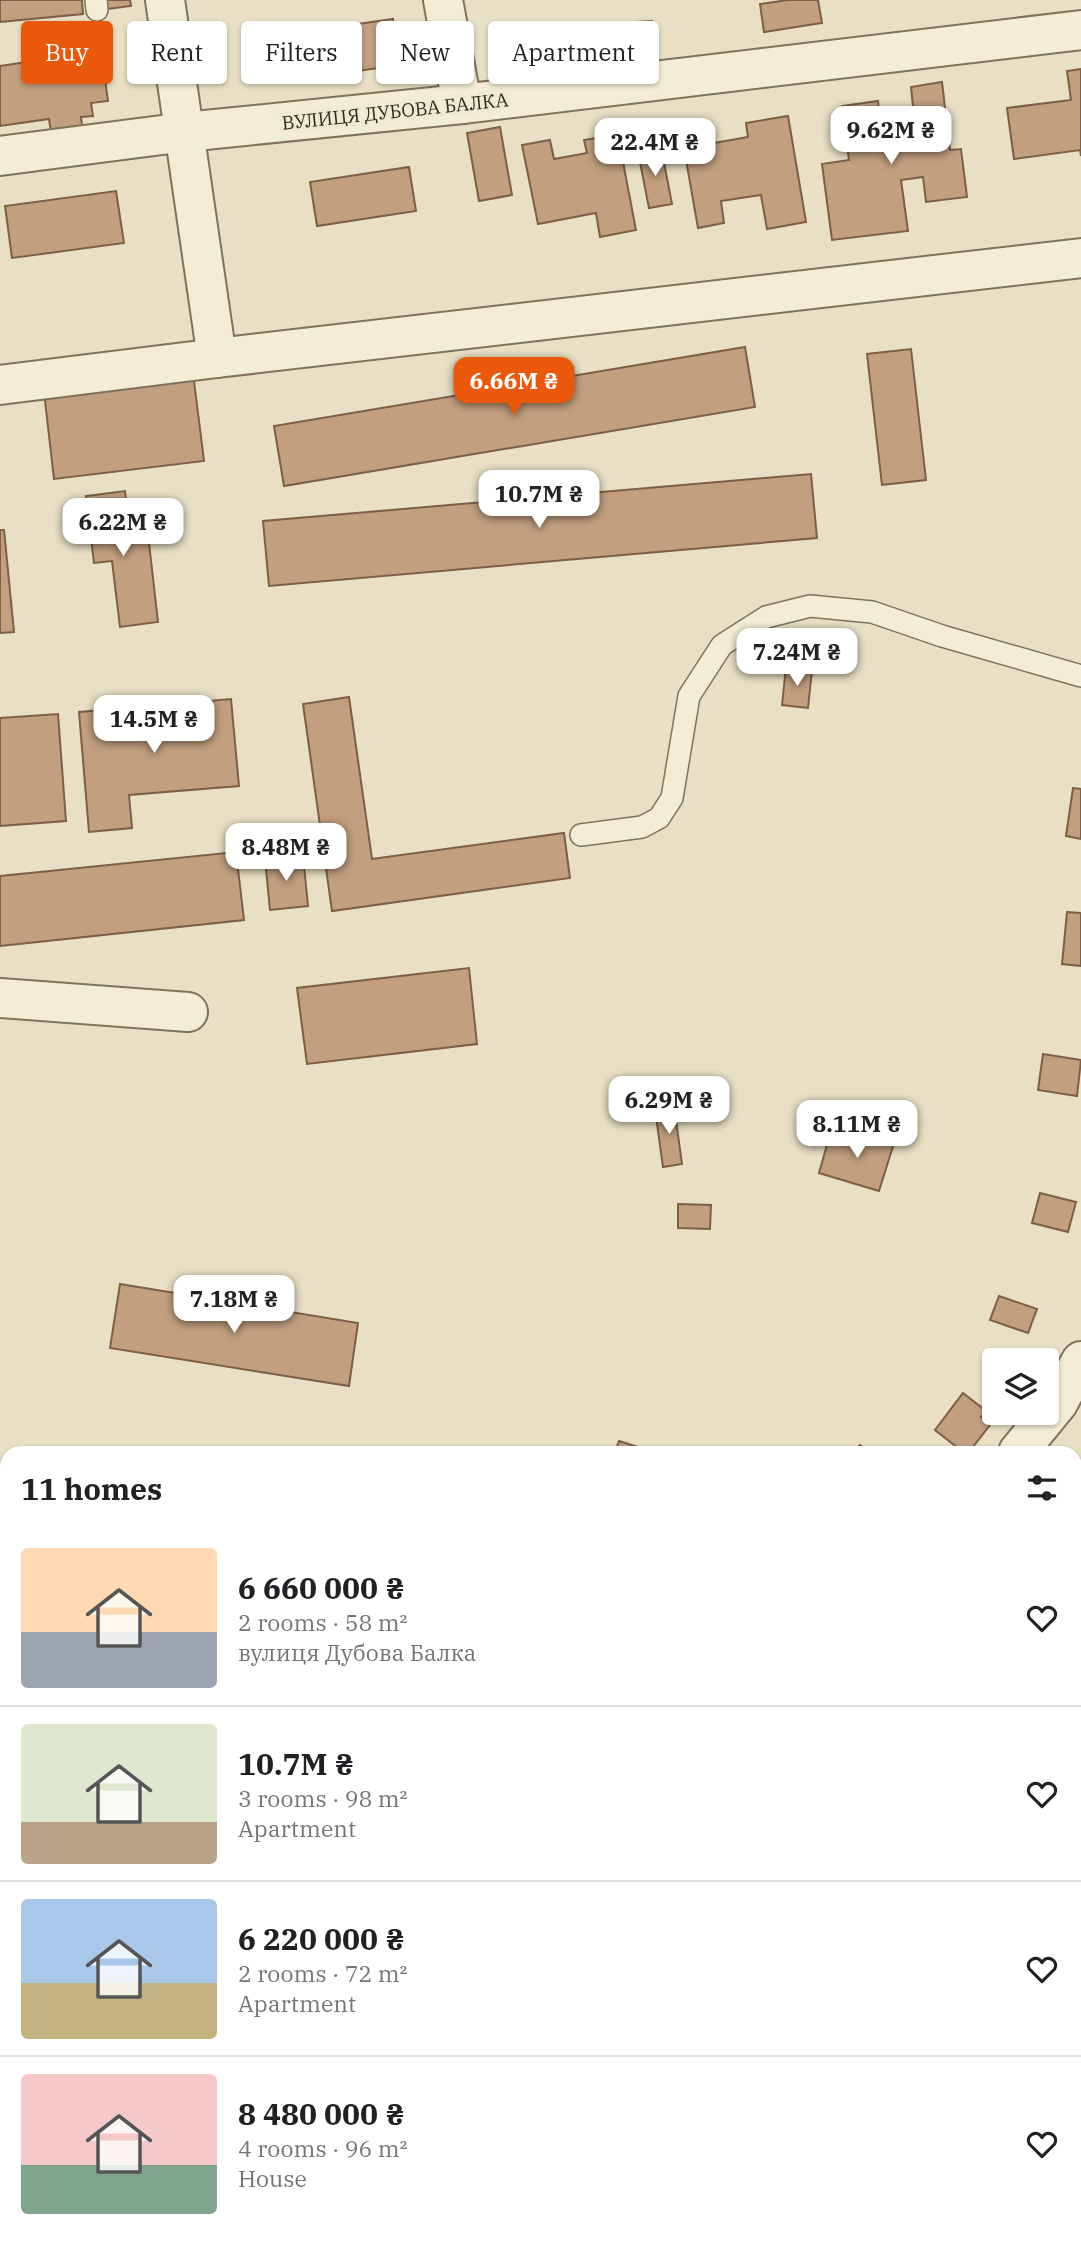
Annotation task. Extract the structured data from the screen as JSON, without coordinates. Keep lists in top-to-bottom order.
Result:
{
  "streets": {
    "street": ["ВУЛИЦЯ ДУБОВА БАЛКА"]
  },
  "page": {
    "chip": [
      "Buy",
      "Rent",
      "Filters",
      "New",
      "Apartment"
    ],
    "price": [
      "9.62M ₴",
      "22.4M ₴",
      "6.66M ₴",
      "10.7M ₴",
      "6.22M ₴",
      "7.24M ₴",
      "14.5M ₴",
      "8.48M ₴",
      "6.29M ₴",
      "8.11M ₴",
      "7.18M ₴"
    ],
    "heading": "11 homes",
    "list": [
      {
        "name": "6 660 000 ₴",
        "note": "2 rooms · 58 m² · вулиця Дубова Балка"
      },
      {
        "name": "10.7M ₴",
        "note": "3 rooms · 98 m² · Apartment"
      },
      {
        "name": "6 220 000 ₴",
        "note": "2 rooms · 72 m² · Apartment"
      },
      {
        "name": "8 480 000 ₴",
        "note": "4 rooms · 96 m² · House"
      }
    ]
  }
}
